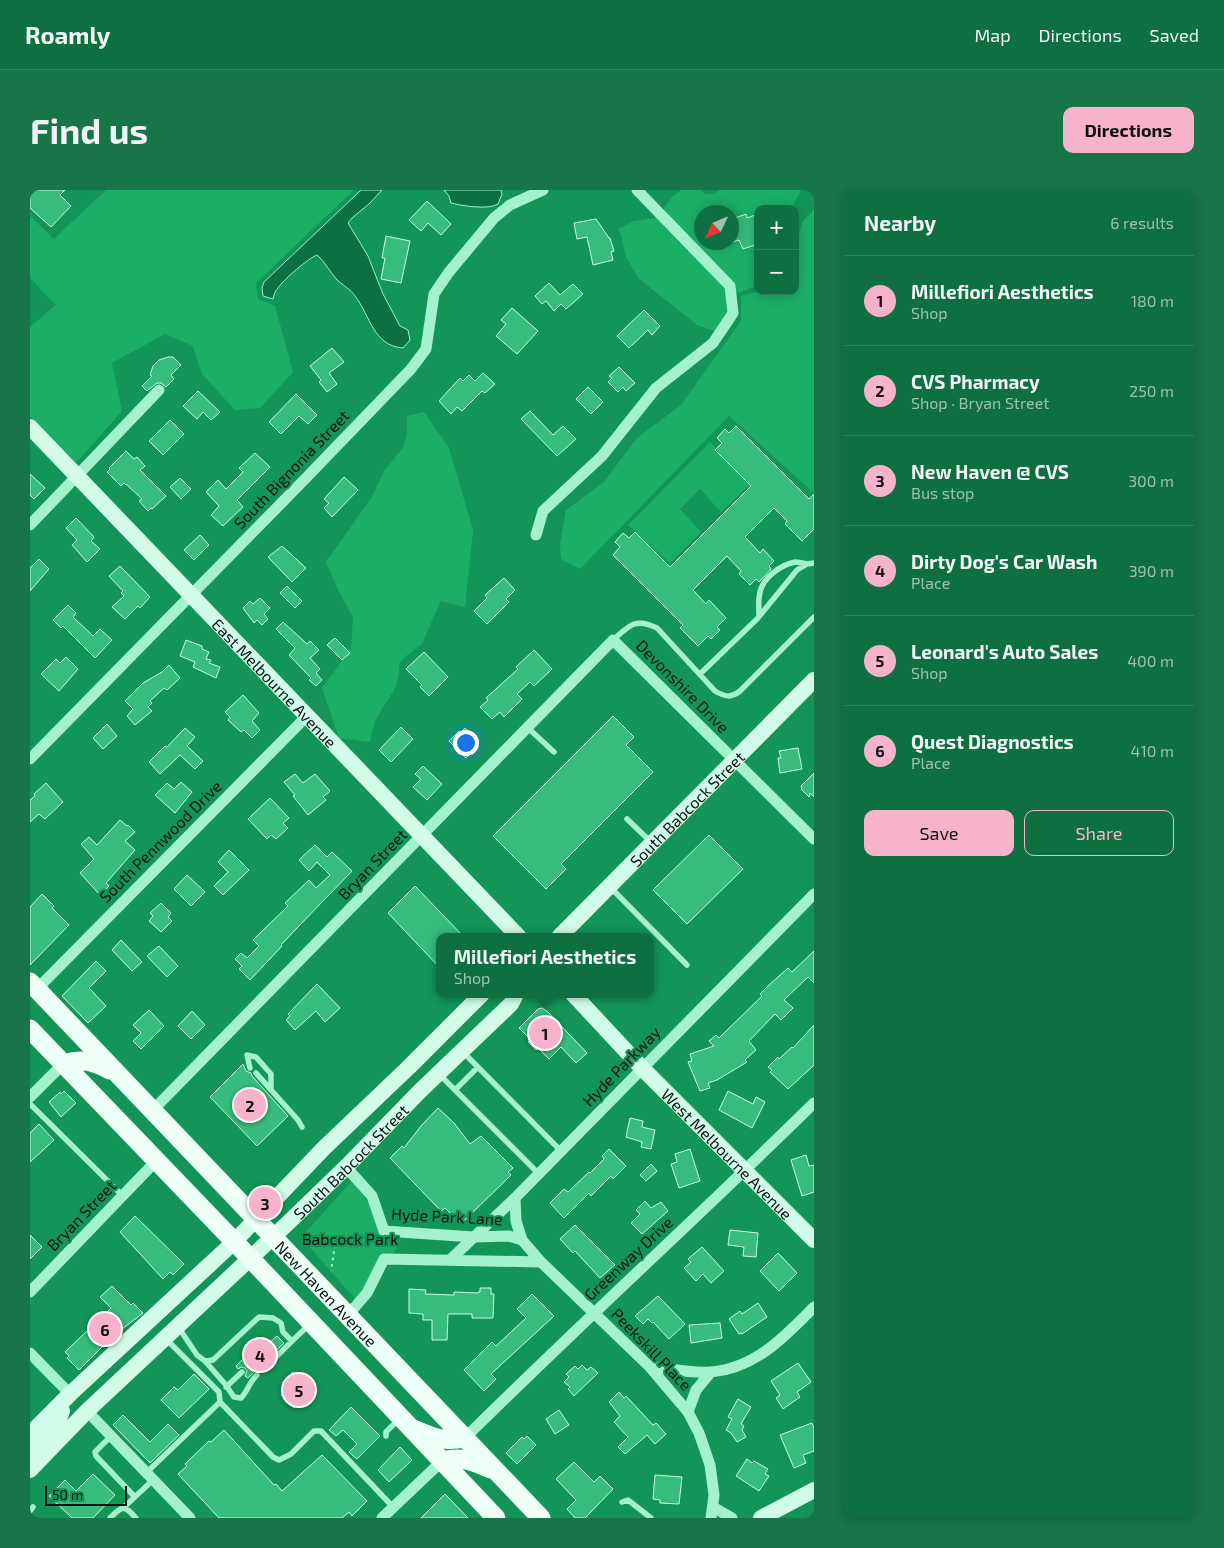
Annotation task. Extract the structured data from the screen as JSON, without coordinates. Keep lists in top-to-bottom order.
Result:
{
  "streets": {
    "main road": [
      "East Melbourne Avenue",
      "South Babcock Street",
      "West Melbourne Avenue",
      "New Haven Avenue"
    ],
    "street": [
      "South Bignonia Street",
      "Devonshire Drive",
      "South Pennwood Drive",
      "Bryan Street",
      "Hyde Parkway",
      "Hyde Park Lane",
      "Greenway Drive",
      "Peekskill Place"
    ]
  },
  "crossings": [
    ["South Bignonia Street", "East Melbourne Avenue"],
    ["East Melbourne Avenue", "South Pennwood Drive"],
    ["East Melbourne Avenue", "Bryan Street"],
    ["Devonshire Drive", "South Babcock Street"],
    ["Devonshire Drive", "Bryan Street"],
    ["South Babcock Street", "Hyde Park Lane"],
    ["South Babcock Street", "New Haven Avenue"],
    ["South Pennwood Drive", "New Haven Avenue"],
    ["Bryan Street", "New Haven Avenue"],
    ["Hyde Parkway", "West Melbourne Avenue"],
    ["Hyde Parkway", "Hyde Park Lane"],
    ["Hyde Parkway", "Peekskill Place"],
    ["West Melbourne Avenue", "Greenway Drive"],
    ["Hyde Park Lane", "Peekskill Place"],
    ["Greenway Drive", "New Haven Avenue"],
    ["Greenway Drive", "Peekskill Place"]
  ],
  "parks": ["Babcock Park"],
  "scale_bar": "50 m",
  "north": "bottom left",
  "page": {
    "header": "Roamly",
    "nav": ["Map", "Directions", "Saved"],
    "buttons": [
      "Directions",
      ["Save", "Share"]
    ],
    "title": "Find us",
    "heading": ["Nearby", "6 results"],
    "map_buttons": ["+", "−"],
    "list": [
      {
        "mark": "1",
        "name": "Millefiori Aesthetics",
        "note": "Shop",
        "value": "180 m"
      },
      {
        "mark": "2",
        "name": "CVS Pharmacy",
        "note": "Shop · Bryan Street",
        "value": "250 m"
      },
      {
        "mark": "3",
        "name": "New Haven @ CVS",
        "note": "Bus stop",
        "value": "300 m"
      },
      {
        "mark": "4",
        "name": "Dirty Dog's Car Wash",
        "note": "Place",
        "value": "390 m"
      },
      {
        "mark": "5",
        "name": "Leonard's Auto Sales",
        "note": "Shop",
        "value": "400 m"
      },
      {
        "mark": "6",
        "name": "Quest Diagnostics",
        "note": "Place",
        "value": "410 m"
      }
    ],
    "popup": ["Millefiori Aesthetics", "Shop"],
    "pins": [
      "1",
      "2",
      "3",
      "6",
      "4",
      "5"
    ],
    "scale": "50 m"
  }
}
